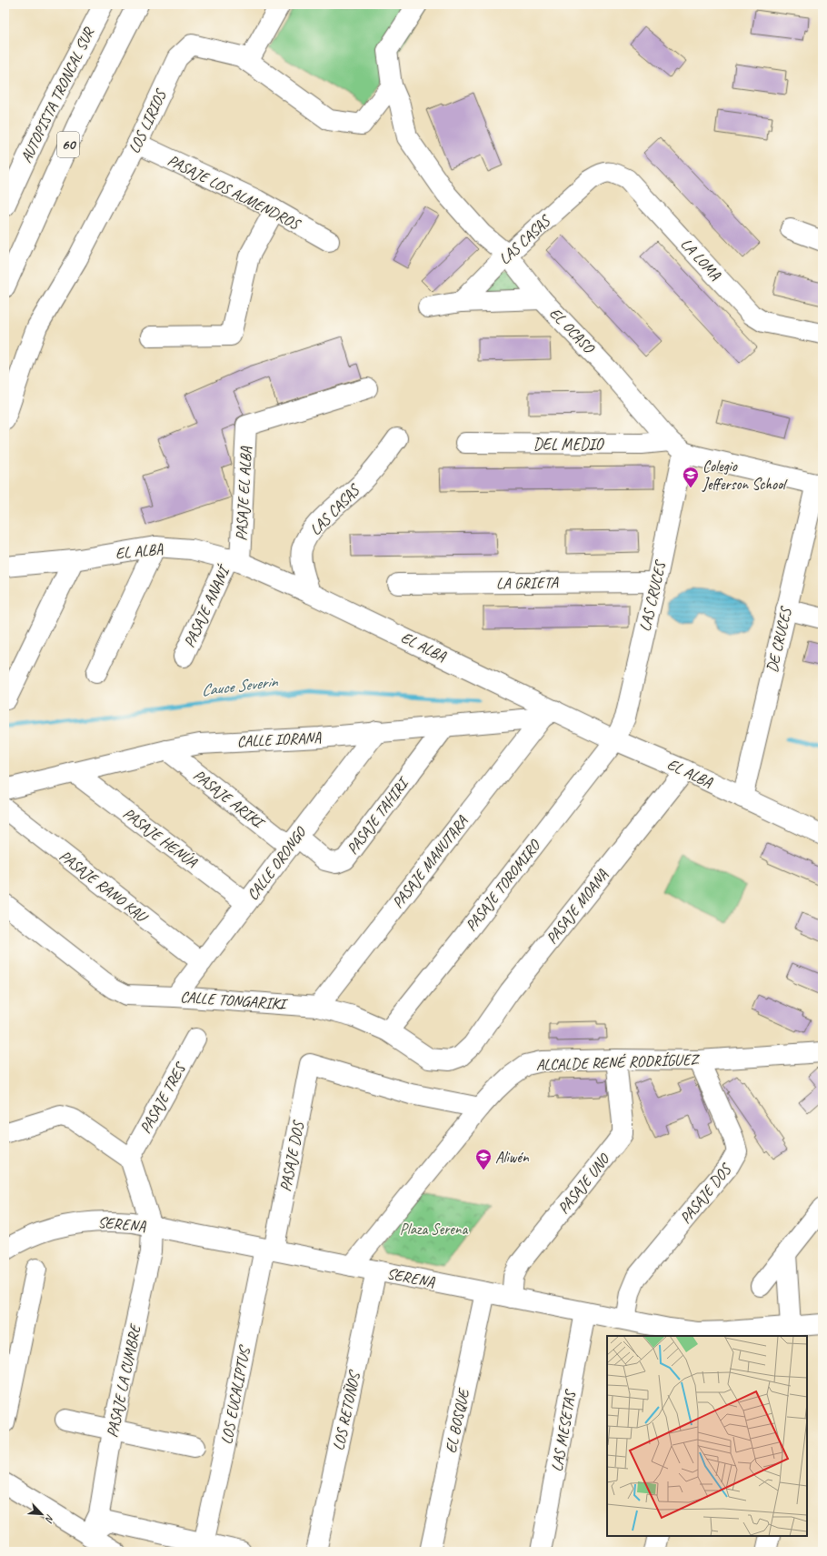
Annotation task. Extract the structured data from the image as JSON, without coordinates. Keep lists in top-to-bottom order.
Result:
{
  "streets": {
    "main road": [
      "AUTOPISTA TRONCAL SUR",
      "LOS LIRIOS",
      "60",
      "PASAJE LOS ALMENDROS",
      "LAS CASAS",
      "LA LOMA",
      "EL OCASO",
      "DEL MEDIO",
      "PASAJE EL ALBA",
      "EL ALBA",
      "LA GRIETA",
      "LAS CRUCES",
      "PASAJE ANANÍ",
      "DE CRUCES",
      "CALLE IORANA",
      "PASAJE ARIKI",
      "PASAJE TAHIRI",
      "PASAJE HENÚA",
      "PASAJE MANUTARA",
      "CALLE ORONGO",
      "PASAJE RANO KAU",
      "PASAJE TOROMIRO",
      "PASAJE MOANA",
      "CALLE TONGARIKI",
      "ALCALDE RENÉ RODRÍGUEZ",
      "PASAJE TRES",
      "PASAJE DOS",
      "PASAJE UNO",
      "SERENA",
      "PASAJE LA CUMBRE",
      "LOS EUCALIPTUS",
      "LOS RETOÑOS",
      "EL BOSQUE",
      "LAS MESETAS"
    ]
  },
  "crossings": [
    ["LOS LIRIOS", "PASAJE LOS ALMENDROS"],
    ["LOS LIRIOS", "EL OCASO"],
    ["LAS CASAS", "LA LOMA"],
    ["LAS CASAS", "EL OCASO"],
    ["LAS CASAS", "EL ALBA"],
    ["EL OCASO", "DEL MEDIO"],
    ["EL OCASO", "LAS CRUCES"],
    ["DEL MEDIO", "LAS CRUCES"],
    ["PASAJE EL ALBA", "EL ALBA"],
    ["PASAJE EL ALBA", "PASAJE ANANÍ"],
    ["EL ALBA", "LAS CRUCES"],
    ["EL ALBA", "PASAJE ANANÍ"],
    ["EL ALBA", "DE CRUCES"],
    ["EL ALBA", "CALLE IORANA"],
    ["EL ALBA", "PASAJE MANUTARA"],
    ["EL ALBA", "PASAJE TOROMIRO"],
    ["EL ALBA", "PASAJE MOANA"],
    ["LA GRIETA", "LAS CRUCES"],
    ["LAS CRUCES", "PASAJE TOROMIRO"],
    ["CALLE IORANA", "PASAJE ARIKI"],
    ["CALLE IORANA", "PASAJE TAHIRI"],
    ["CALLE IORANA", "PASAJE HENÚA"],
    ["CALLE IORANA", "PASAJE MANUTARA"],
    ["CALLE IORANA", "CALLE ORONGO"],
    ["PASAJE ARIKI", "PASAJE TAHIRI"],
    ["PASAJE ARIKI", "CALLE ORONGO"],
    ["PASAJE TAHIRI", "CALLE ORONGO"],
    ["PASAJE HENÚA", "CALLE ORONGO"],
    ["PASAJE MANUTARA", "CALLE TONGARIKI"],
    ["CALLE ORONGO", "PASAJE RANO KAU"],
    ["CALLE ORONGO", "CALLE TONGARIKI"],
    ["PASAJE TOROMIRO", "CALLE TONGARIKI"],
    ["PASAJE MOANA", "CALLE TONGARIKI"],
    ["ALCALDE RENÉ RODRÍGUEZ", "PASAJE DOS"],
    ["ALCALDE RENÉ RODRÍGUEZ", "PASAJE UNO"],
    ["ALCALDE RENÉ RODRÍGUEZ", "SERENA"],
    ["PASAJE TRES", "PASAJE LA CUMBRE"],
    ["PASAJE DOS", "SERENA"],
    ["PASAJE DOS", "LOS EUCALIPTUS"],
    ["PASAJE UNO", "SERENA"],
    ["SERENA", "PASAJE LA CUMBRE"],
    ["SERENA", "LOS EUCALIPTUS"],
    ["SERENA", "LOS RETOÑOS"],
    ["SERENA", "EL BOSQUE"],
    ["SERENA", "LAS MESETAS"]
  ],
  "water": ["Cauce Severin"],
  "parks": ["Plaza Serena"],
  "places": {
    "school or university": ["Colegio Jefferson School", "Aliwén"]
  },
  "north": "bottom right"
}
